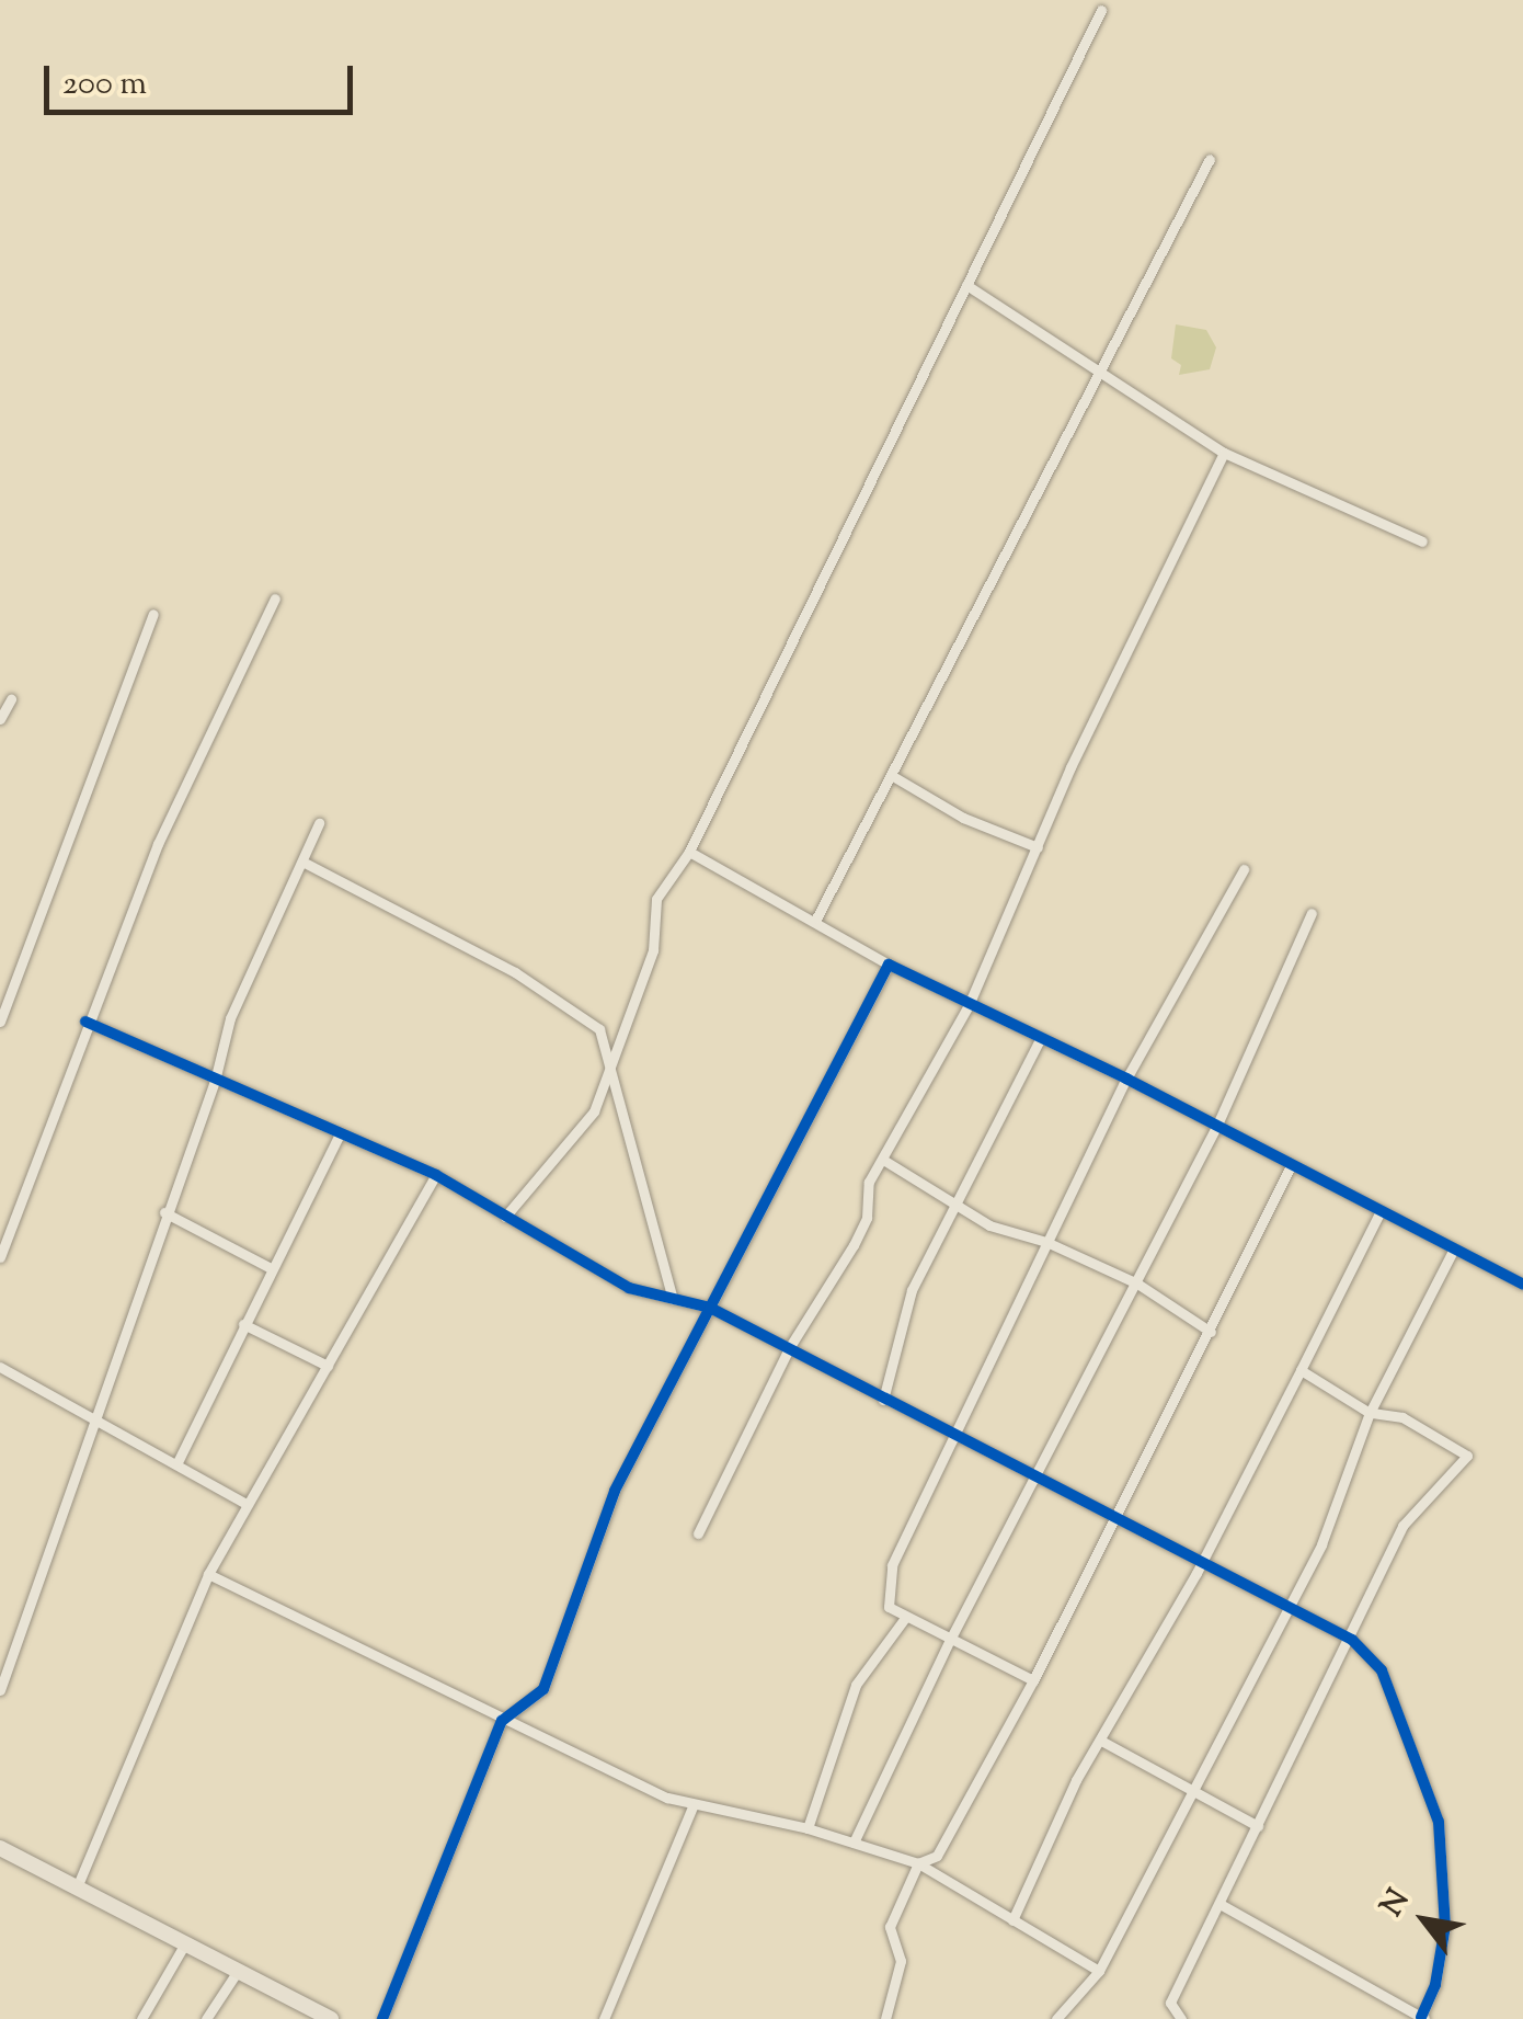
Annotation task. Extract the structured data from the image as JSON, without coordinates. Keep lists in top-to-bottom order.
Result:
{
  "scale_bar": "200 m",
  "north": "top left"
}
